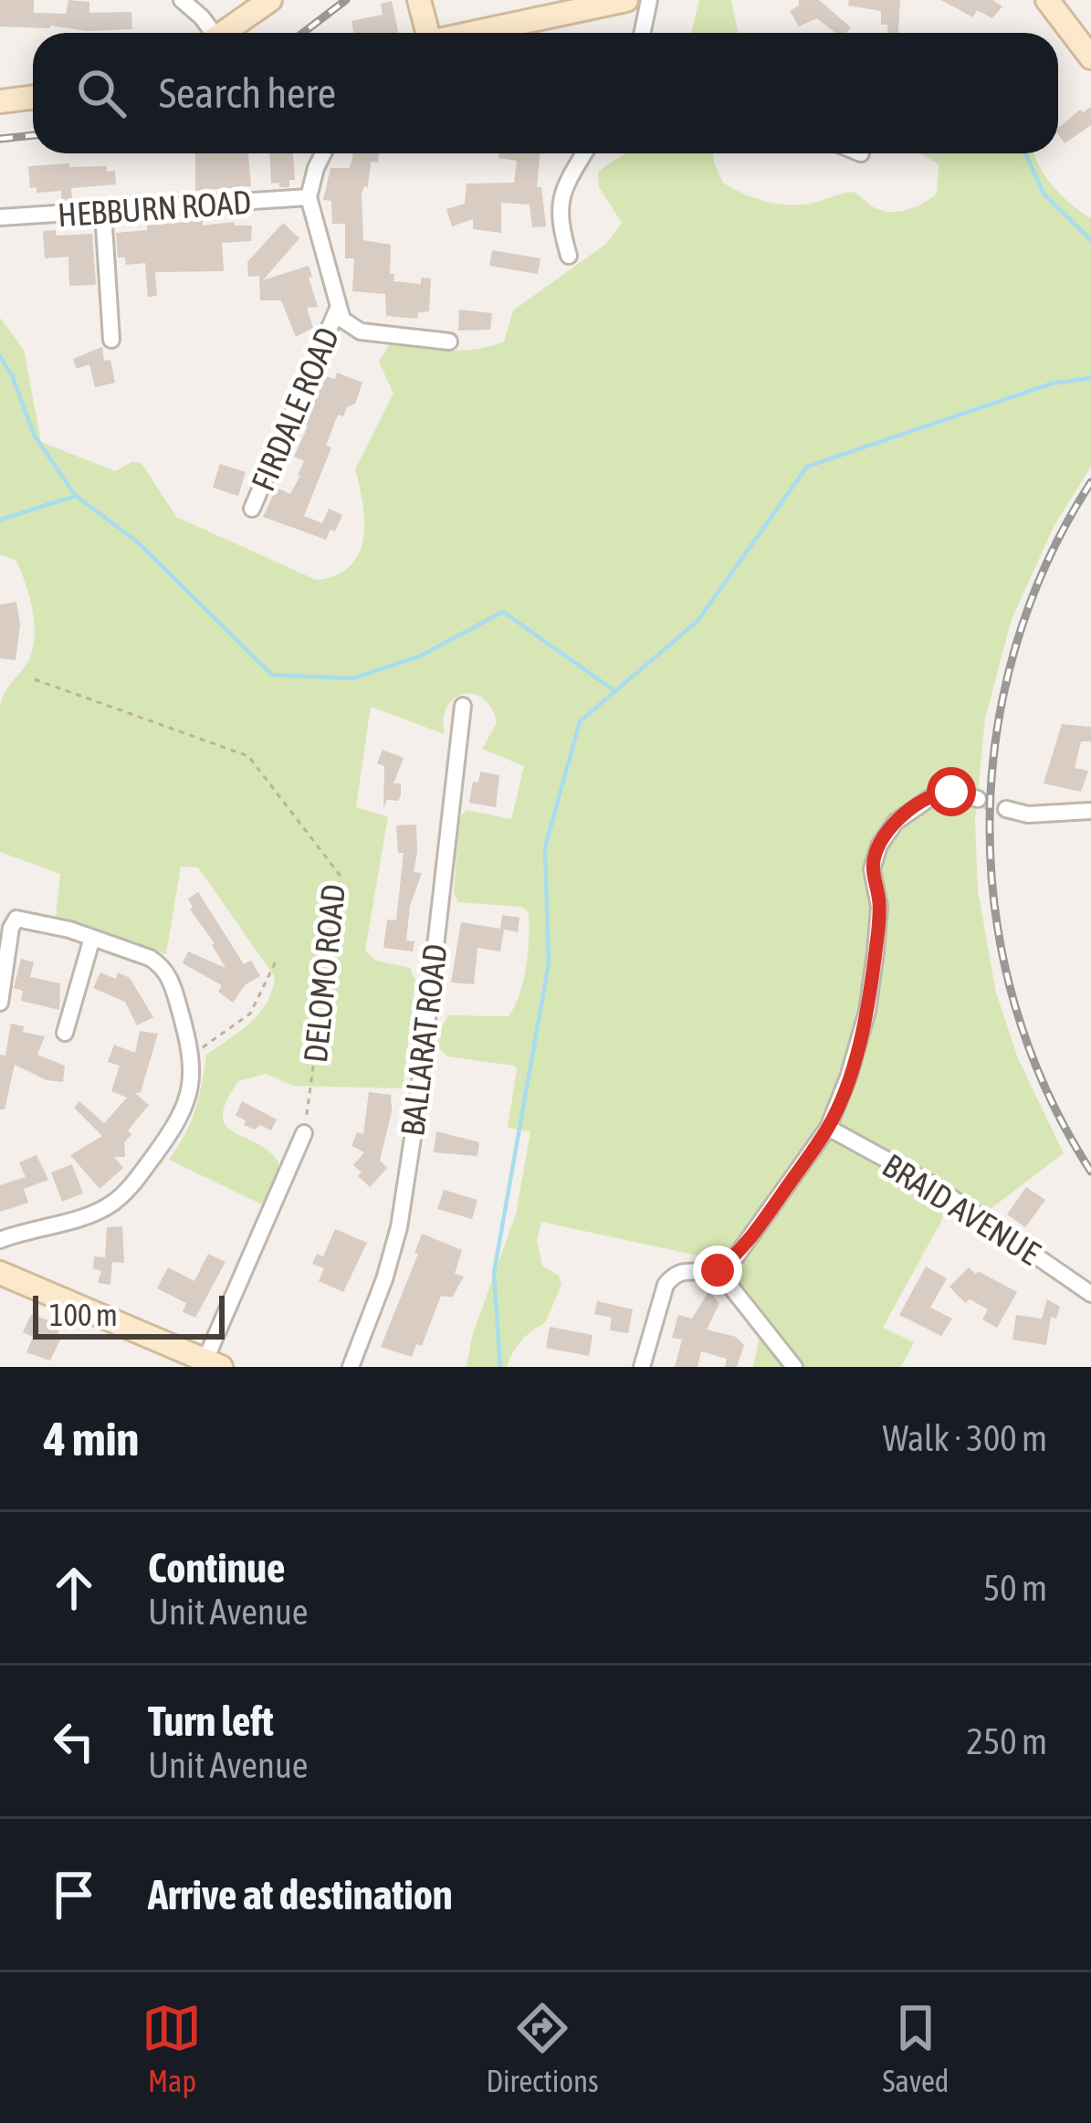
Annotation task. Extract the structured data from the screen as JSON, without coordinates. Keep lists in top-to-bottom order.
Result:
{
  "streets": {
    "street": [
      "HEBBURN ROAD",
      "FIRDALE ROAD",
      "BALLARAT ROAD",
      "BRAID AVENUE"
    ],
    "path": ["DELOMO ROAD"]
  },
  "crossings": [
    ["HEBBURN ROAD", "FIRDALE ROAD"]
  ],
  "scale_bar": "100 m",
  "page": {
    "search": "Search here",
    "scale": "100 m",
    "heading": ["4 min", "Walk · 300 m"],
    "list": [
      ["Continue", "Unit Avenue", "50 m"],
      ["Turn left", "Unit Avenue", "250 m"],
      "Arrive at destination"
    ],
    "nav": ["Map", "Directions", "Saved"]
  }
}
